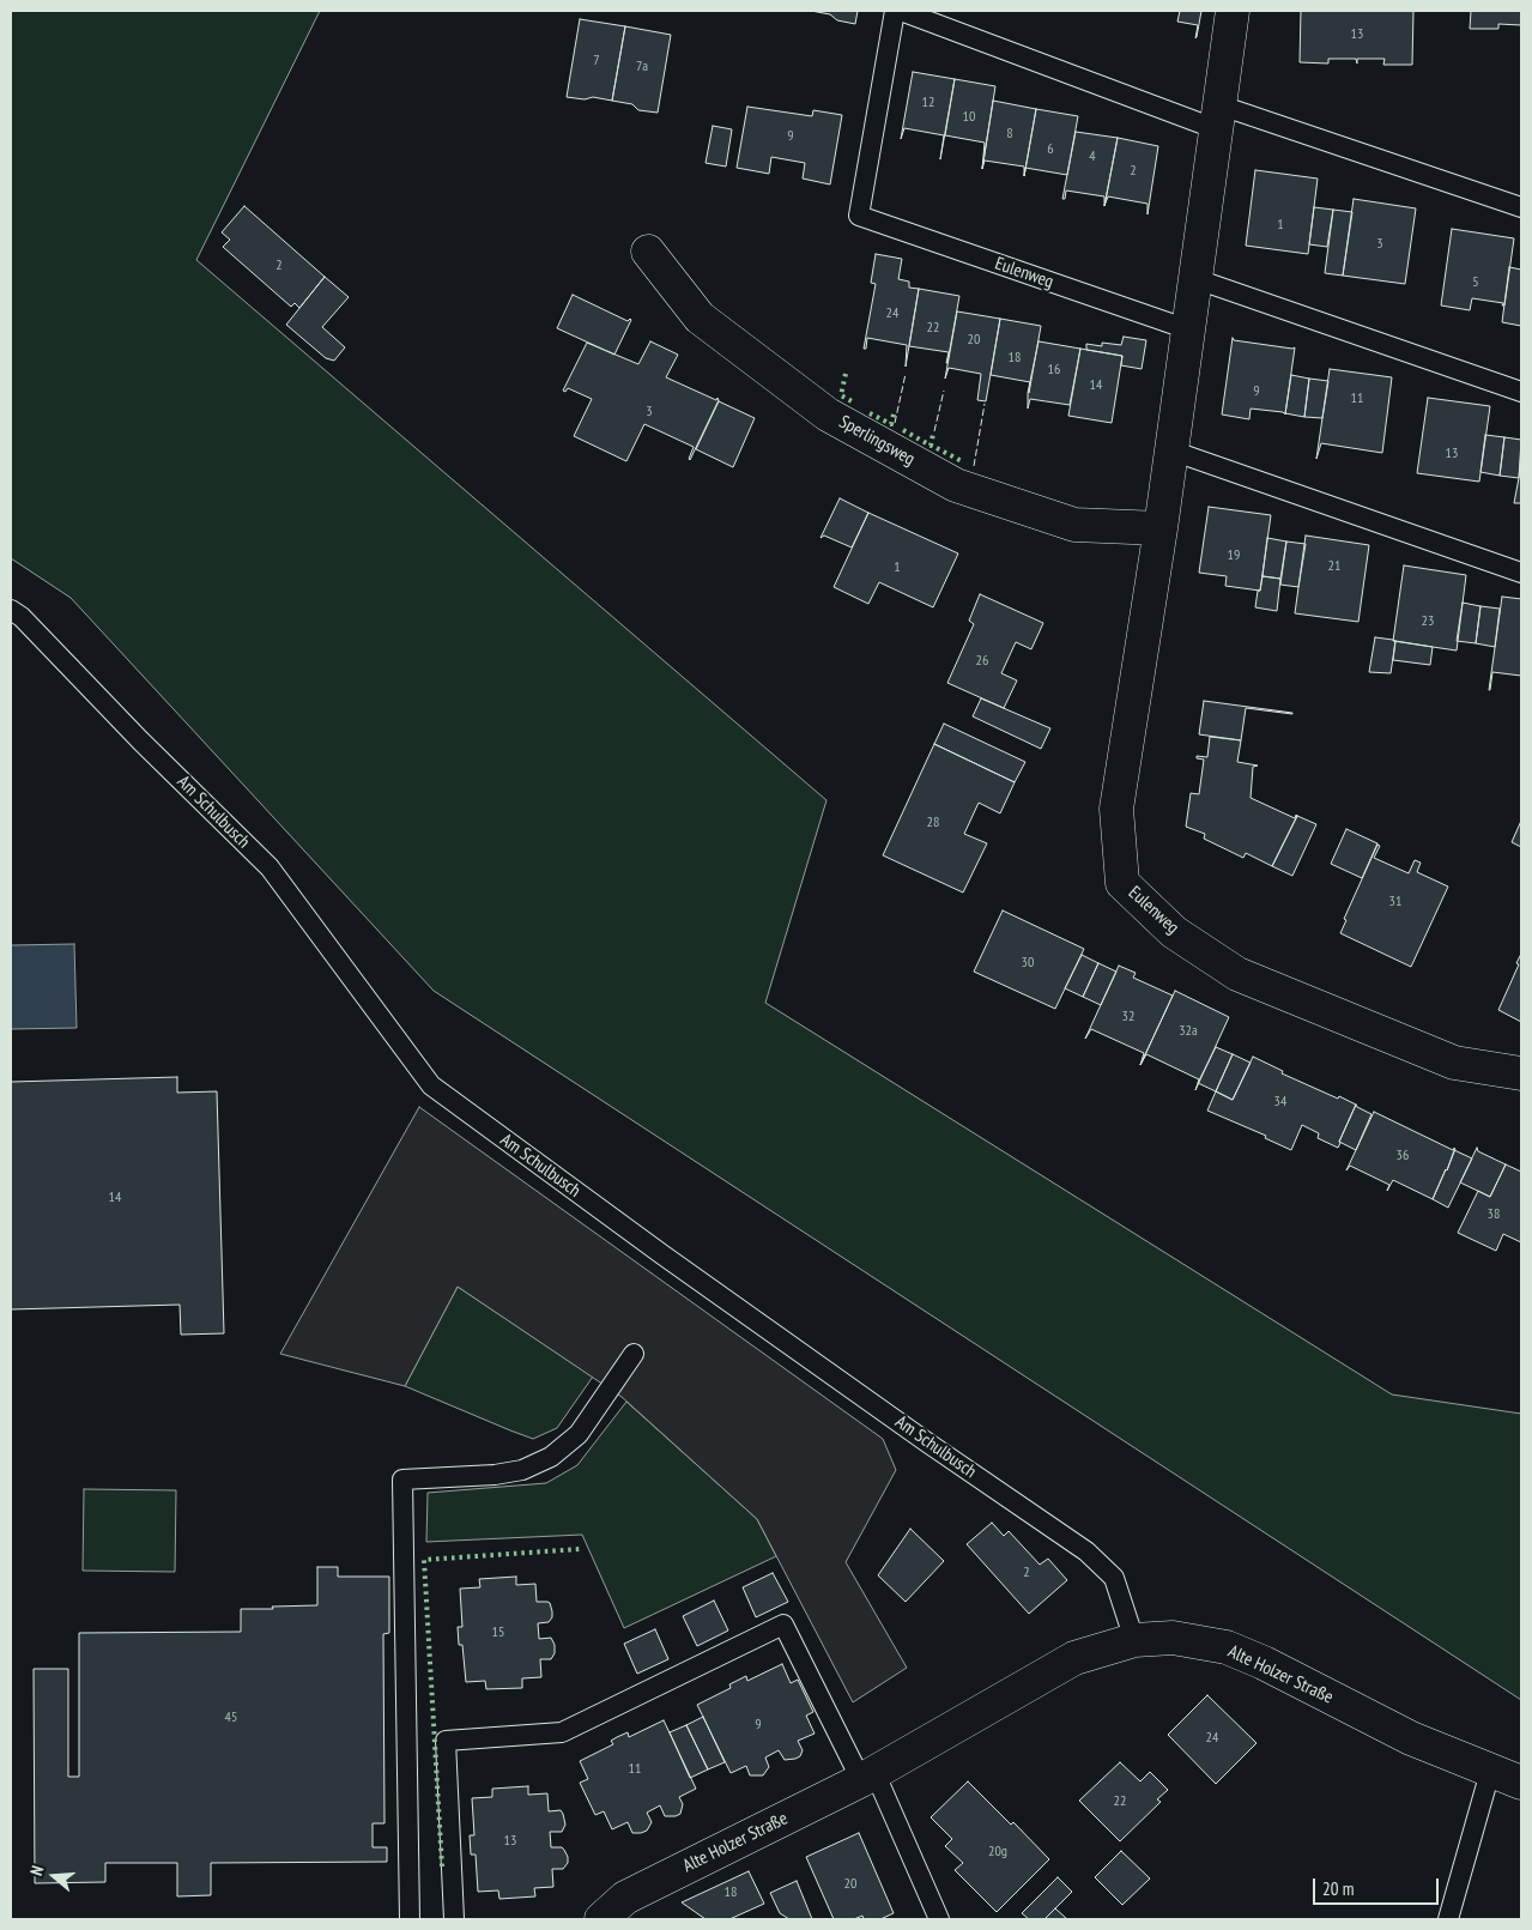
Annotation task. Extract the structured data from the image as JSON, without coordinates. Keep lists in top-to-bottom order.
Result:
{
  "streets": {
    "street": ["Eulenweg", "Sperlingsweg", "Alte Holzer Straße"],
    "lane": ["Am Schulbusch"]
  },
  "crossings": [
    ["Eulenweg", "Sperlingsweg"],
    ["Am Schulbusch", "Alte Holzer Straße"]
  ],
  "house_numbers": [
    "13",
    "7",
    "7a",
    "12",
    "10",
    "8",
    "9",
    "6",
    "4",
    "2",
    "1",
    "3",
    "2",
    "5",
    "24",
    "22",
    "20",
    "18",
    "16",
    "14",
    "9",
    "11",
    "3",
    "13",
    "19",
    "21",
    "1",
    "23",
    "26",
    "28",
    "31",
    "30",
    "32",
    "32a",
    "34",
    "36",
    "14",
    "38",
    "2",
    "15",
    "45",
    "9",
    "24",
    "11",
    "22",
    "13",
    "20g",
    "20",
    "18"
  ],
  "scale_bar": "20 m",
  "north": "left"
}
